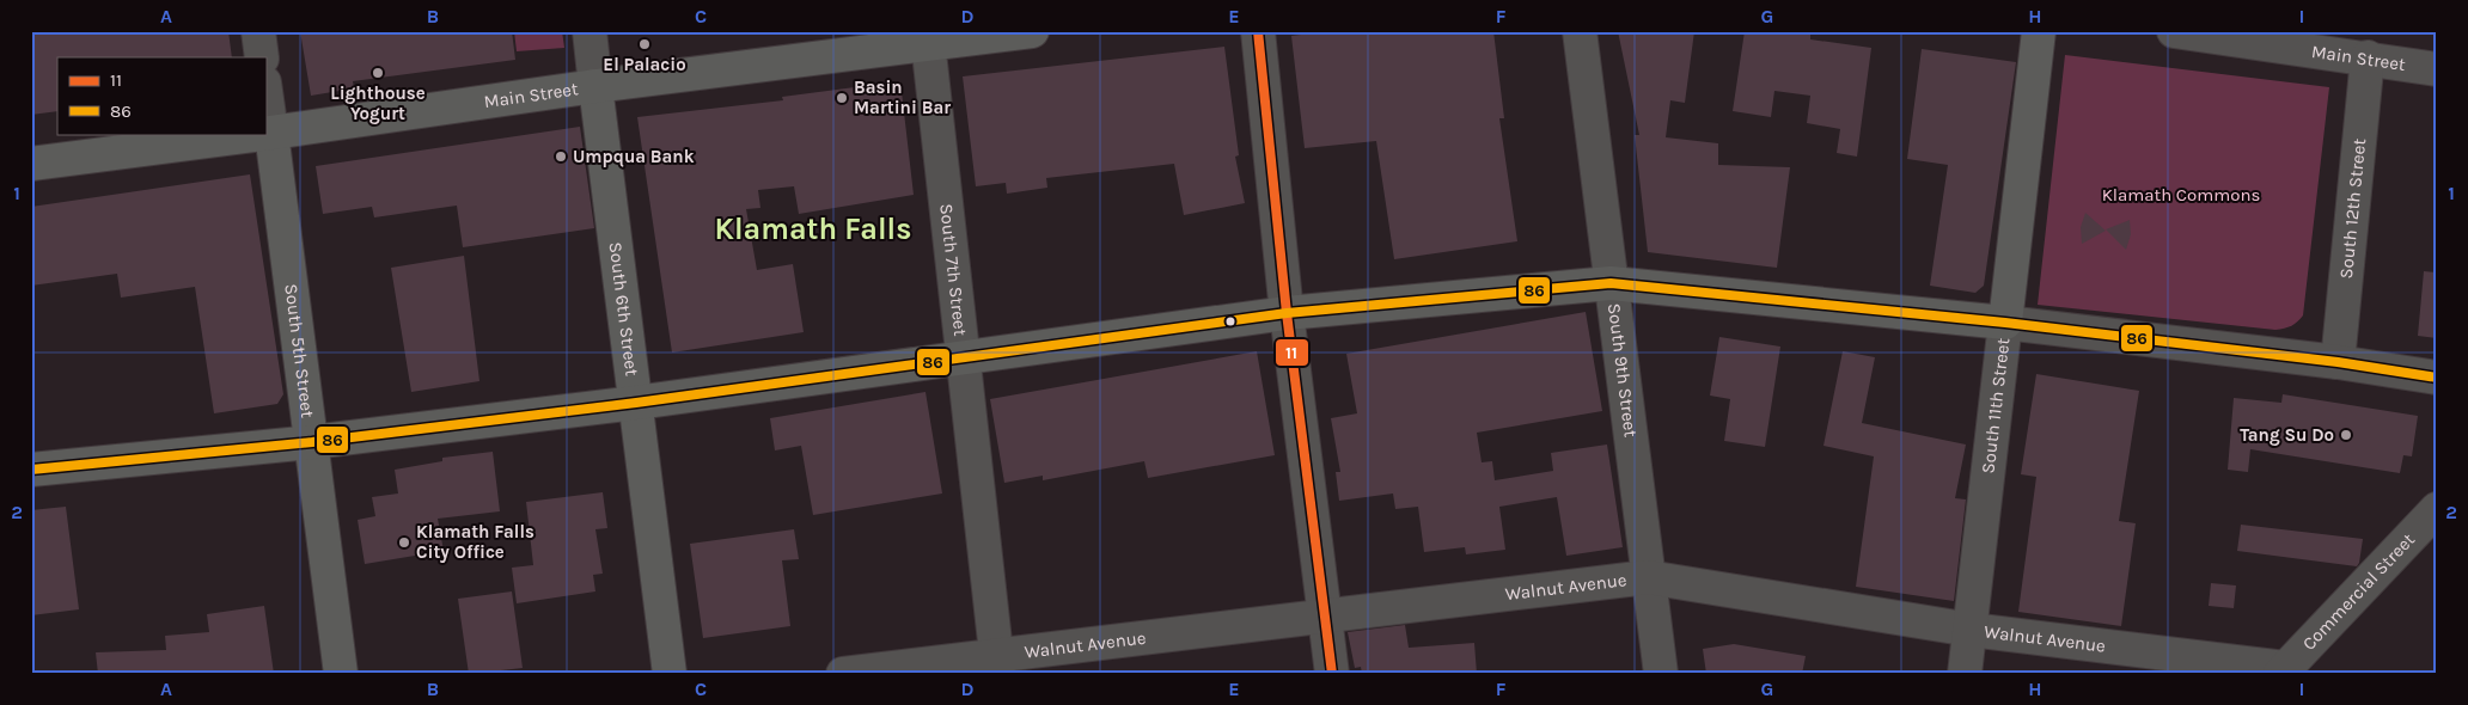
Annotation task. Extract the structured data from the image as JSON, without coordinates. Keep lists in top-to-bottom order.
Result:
{
  "streets": {
    "main road": [
      "Main Street",
      "South 6th Street",
      "South 5th Street",
      "South 11th Street"
    ],
    "street": [
      "South 12th Street",
      "South 7th Street",
      "South 9th Street",
      "Walnut Avenue",
      "Commercial Street"
    ]
  },
  "crossings": [
    ["Main Street", "South 12th Street"],
    ["Main Street", "South 7th Street"],
    ["Main Street", "South 6th Street"],
    ["Main Street", "South 5th Street"],
    ["South 7th Street", "Walnut Avenue"],
    ["South 9th Street", "Walnut Avenue"],
    ["South 11th Street", "Walnut Avenue"],
    ["Walnut Avenue", "Commercial Street"]
  ],
  "districts": ["Klamath Falls"],
  "parks": ["Klamath Commons"],
  "places": [
    "El Palacio",
    "Lighthouse Yogurt",
    "Basin Martini Bar",
    "Umpqua Bank",
    "Tang Su Do",
    "Klamath Falls City Office"
  ],
  "lines": ["transit line 11", "transit line 86"],
  "legend": ["11", "86"],
  "grid": {
    "columns": [
      "A",
      "B",
      "C",
      "D",
      "E",
      "F",
      "G",
      "H",
      "I"
    ],
    "rows": ["1", "2"]
  }
}
